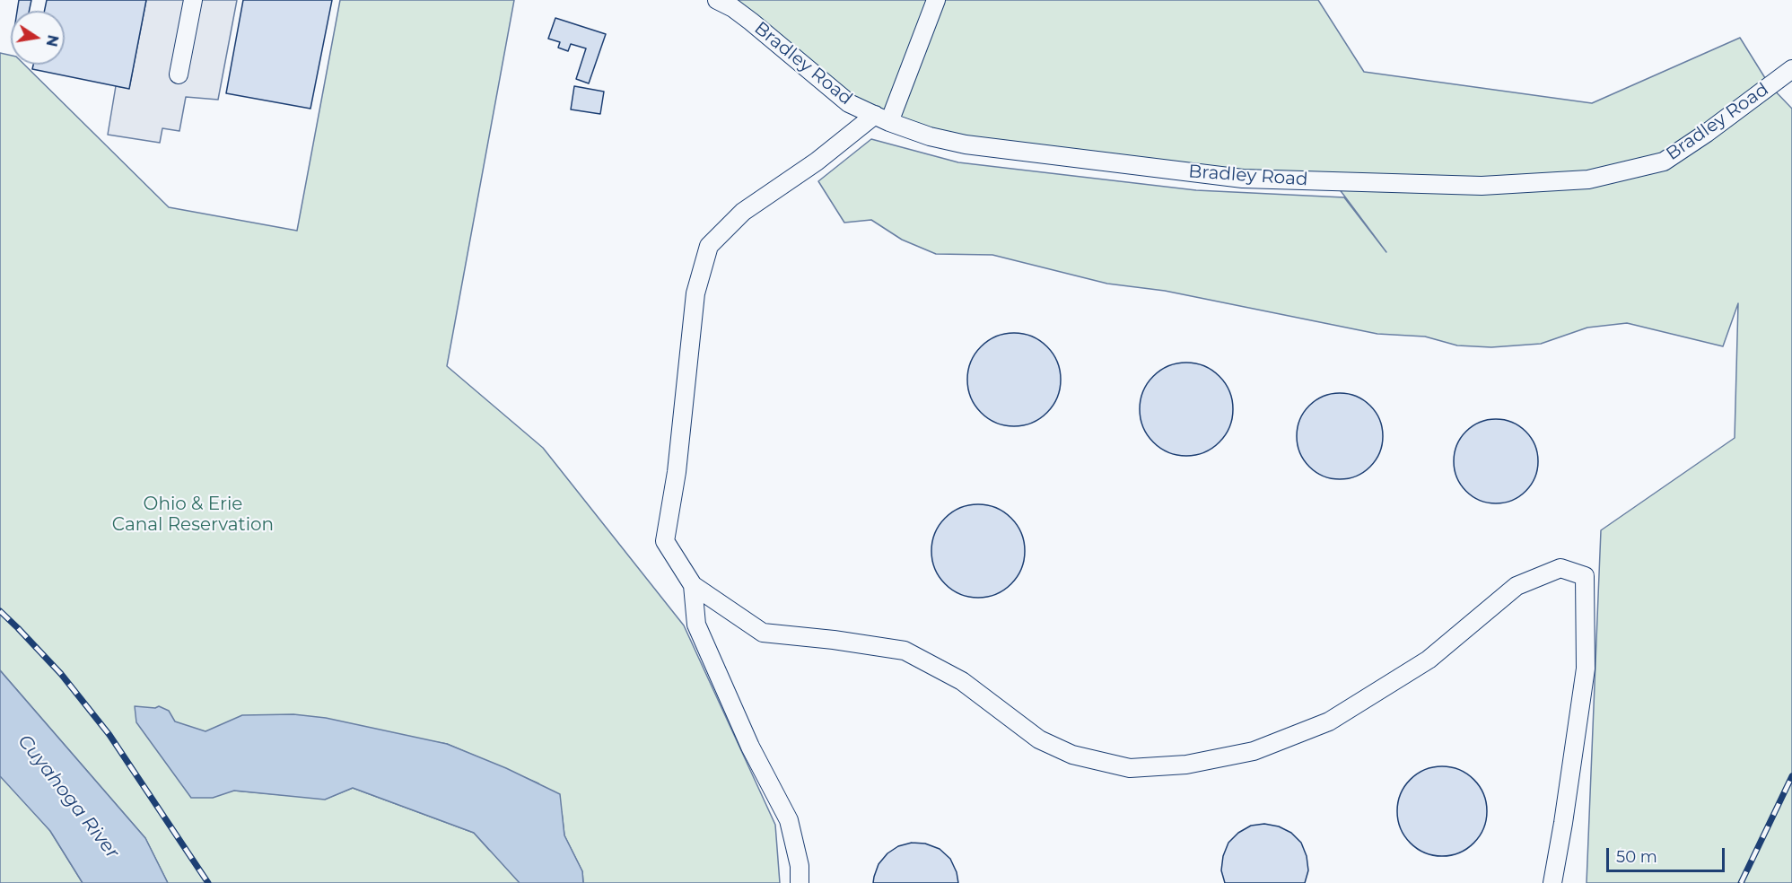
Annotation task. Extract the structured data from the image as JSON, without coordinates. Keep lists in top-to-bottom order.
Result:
{
  "streets": {
    "street": ["Bradley Road"]
  },
  "water": ["Cuyahoga River"],
  "parks": ["Ohio & Erie Canal Reservation"],
  "scale_bar": "50 m",
  "north": "right"
}
